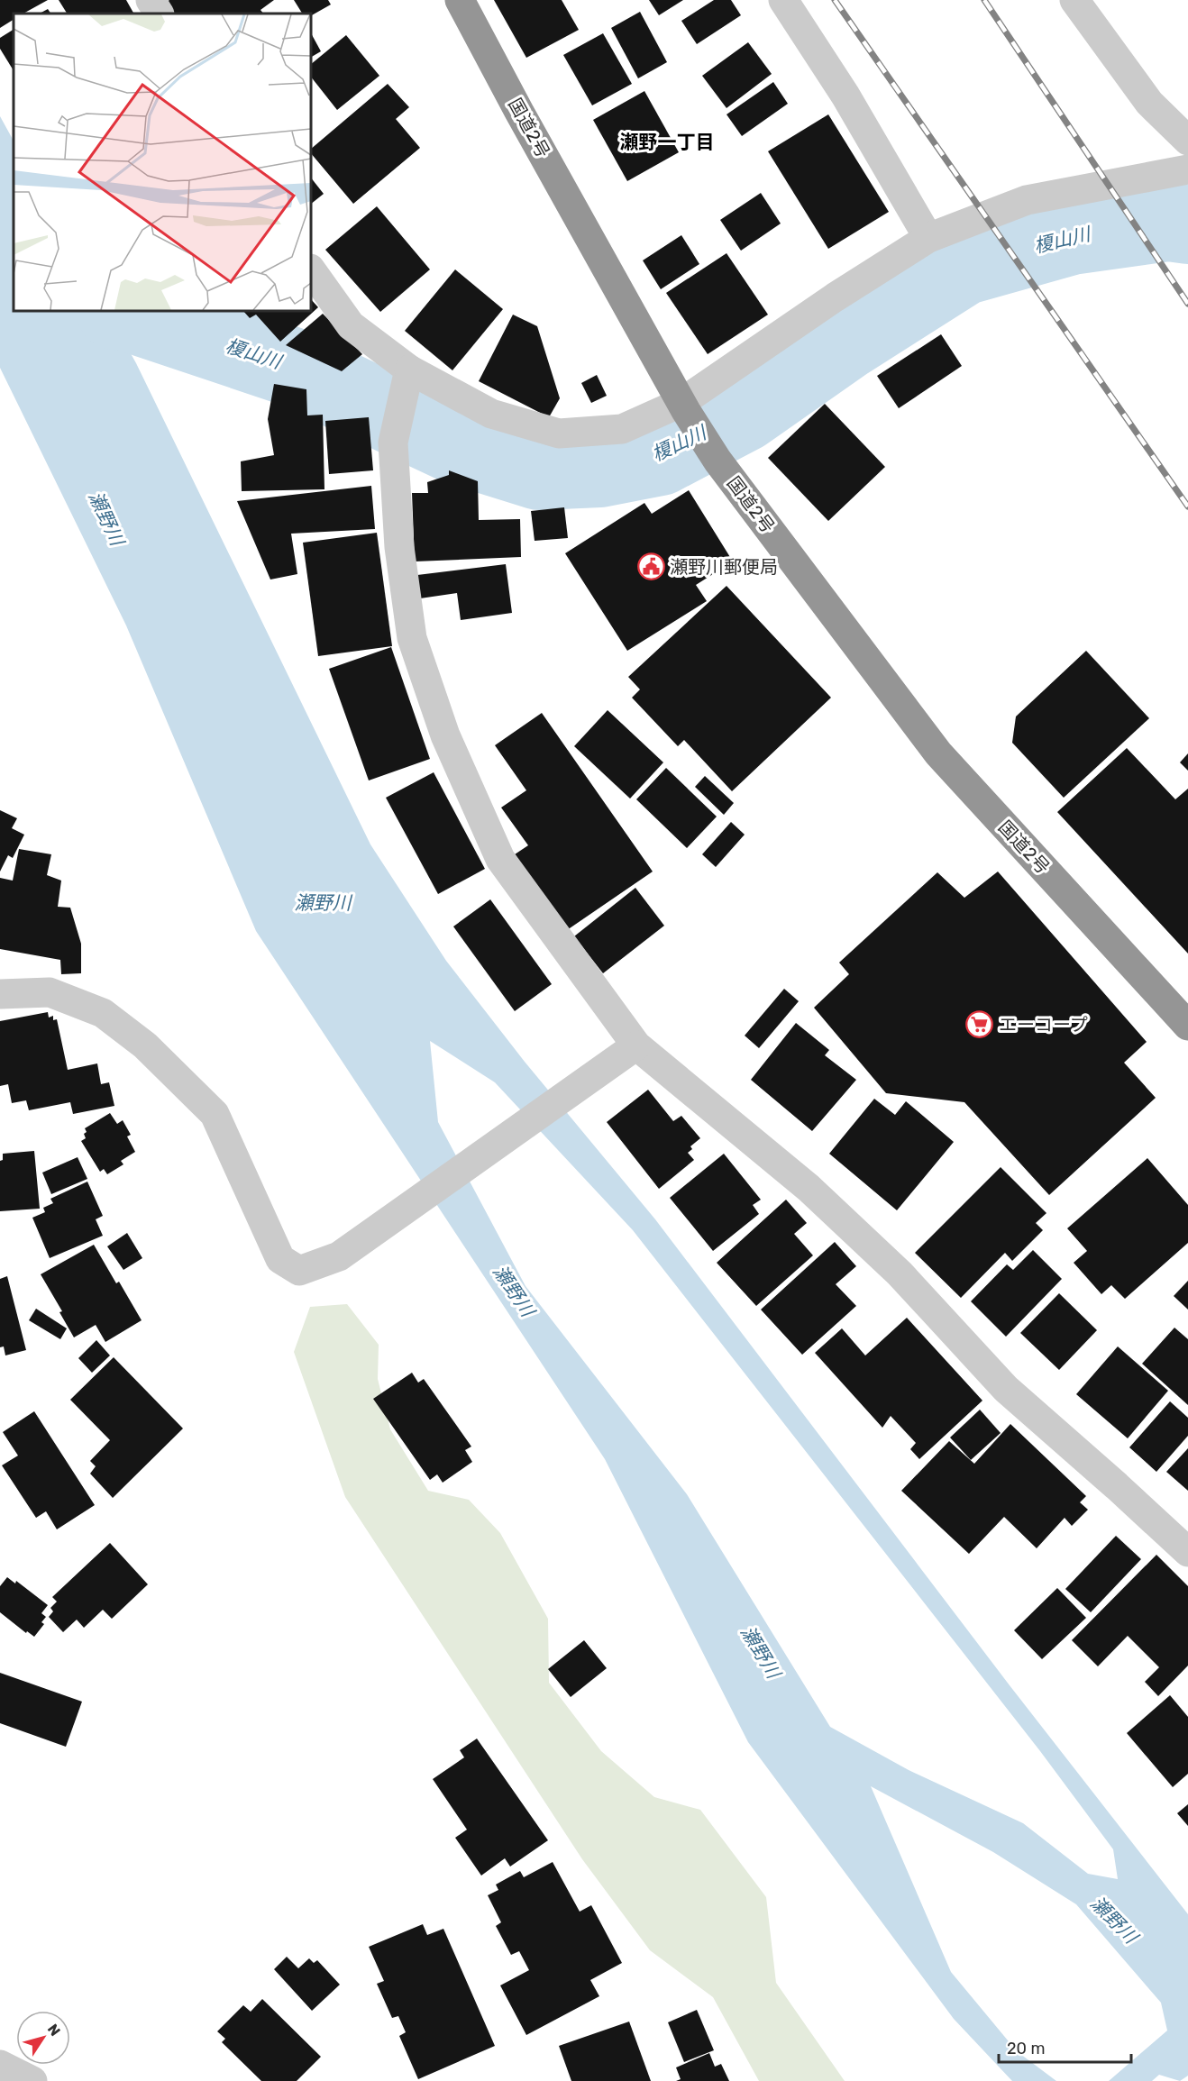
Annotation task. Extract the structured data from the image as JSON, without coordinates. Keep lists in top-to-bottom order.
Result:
{
  "streets": {
    "highway": ["国道2号"]
  },
  "districts": ["瀬野一丁目"],
  "water": ["榎山川", "瀬野川"],
  "places": {
    "public building": ["瀬野川郵便局"],
    "supermarket": ["エーコープ"]
  },
  "scale_bar": "20 m",
  "north": "top right"
}
